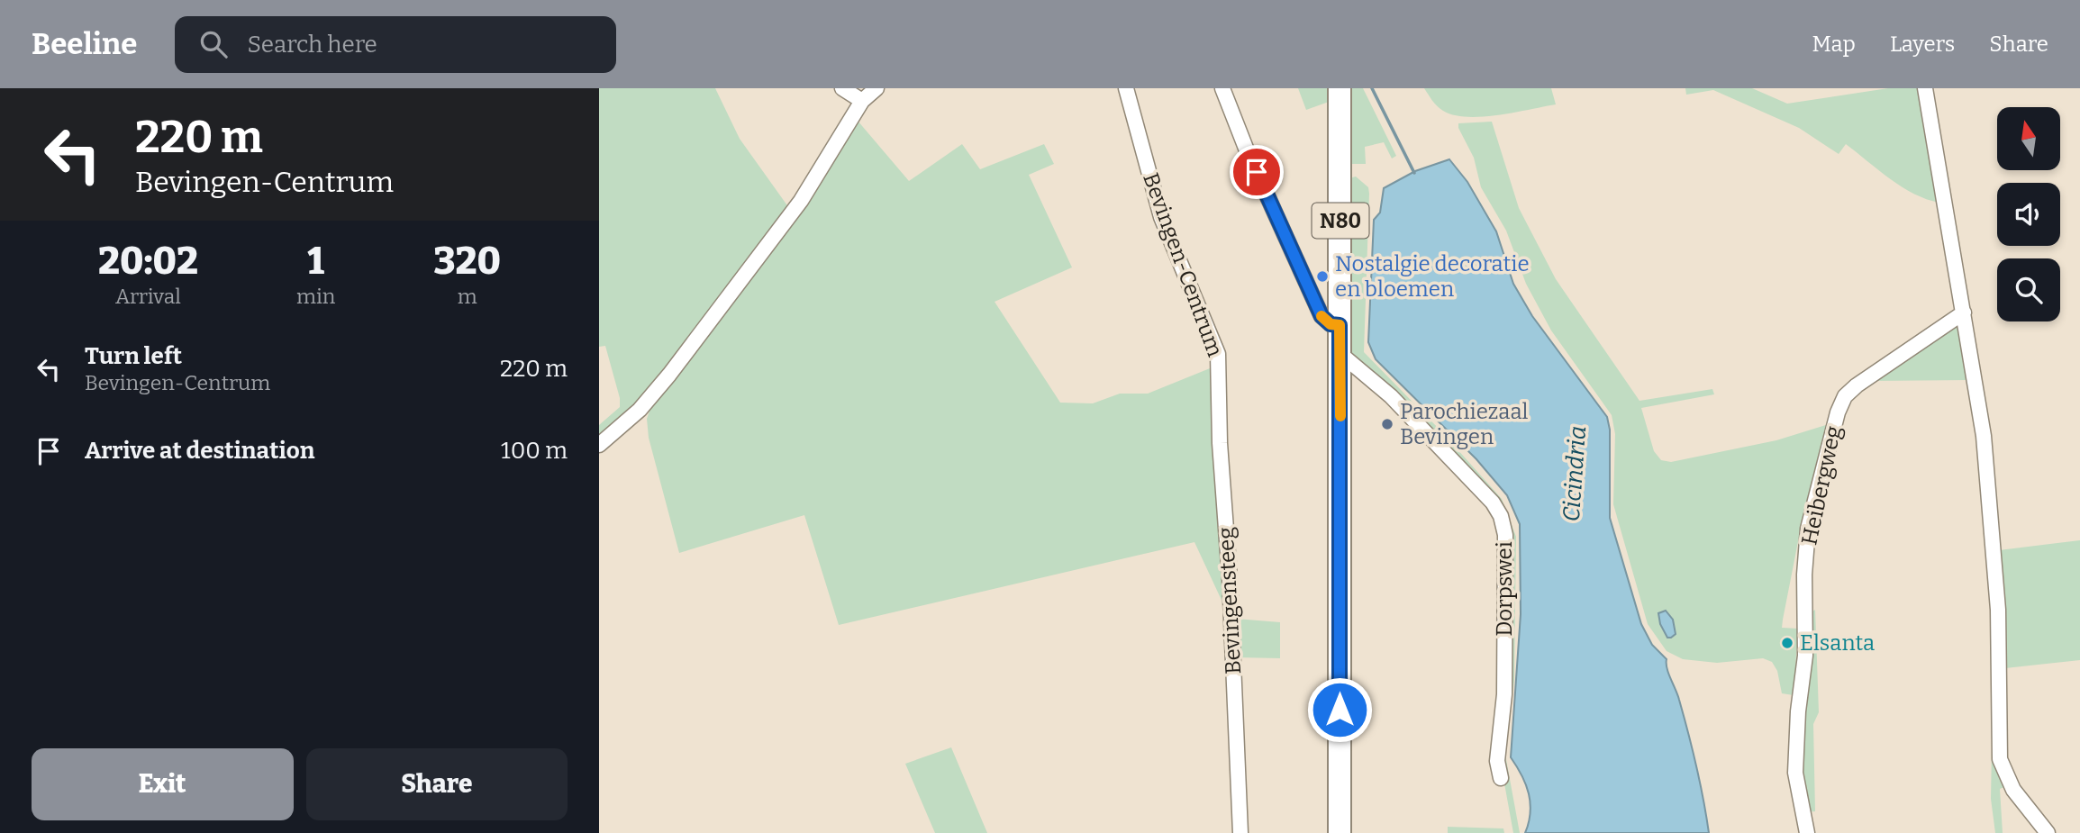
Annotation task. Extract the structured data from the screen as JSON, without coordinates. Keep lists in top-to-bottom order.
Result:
{
  "streets": {
    "main road": ["N80"],
    "street": [
      "Bevingen-Centrum",
      "Heibergweg",
      "Dorpswei",
      "Bevingensteeg"
    ]
  },
  "crossings": [
    ["N80", "Dorpswei"],
    ["Bevingen-Centrum", "Bevingensteeg"]
  ],
  "water": ["Cicindria"],
  "places": ["Nostalgie decoratie en bloemen", "Parochiezaal Bevingen", "Elsanta"],
  "north": "top",
  "page": {
    "header": "Beeline",
    "search": "Search here",
    "nav": ["Map", "Layers", "Share"],
    "turn": ["220 m", "Bevingen-Centrum"],
    "eta": [
      "20:02",
      "Arrival",
      "1",
      "min",
      "320",
      "m"
    ],
    "list": [
      {
        "name": "Turn left",
        "note": "Bevingen-Centrum",
        "value": "220 m"
      },
      {
        "name": "Arrive at destination",
        "value": "100 m"
      }
    ],
    "buttons": ["Exit", "Share"]
  }
}
